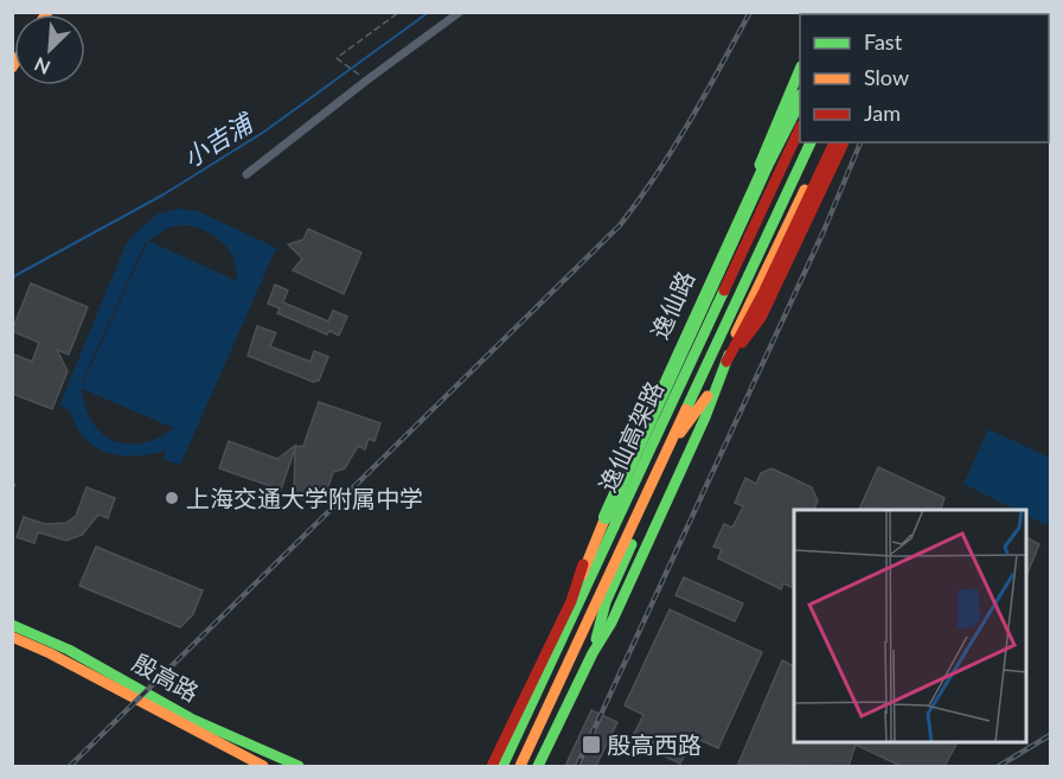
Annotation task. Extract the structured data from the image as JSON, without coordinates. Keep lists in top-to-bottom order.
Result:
{
  "streets": {
    "main road": ["逸仙路", "逸仙高架路", "殷高路"]
  },
  "water": ["小吉浦"],
  "places": {
    "other": ["上海交通大学附属中学"],
    "transit": ["殷高西路"]
  },
  "legend": ["Fast", "Slow", "Jam"],
  "north": "bottom left"
}
